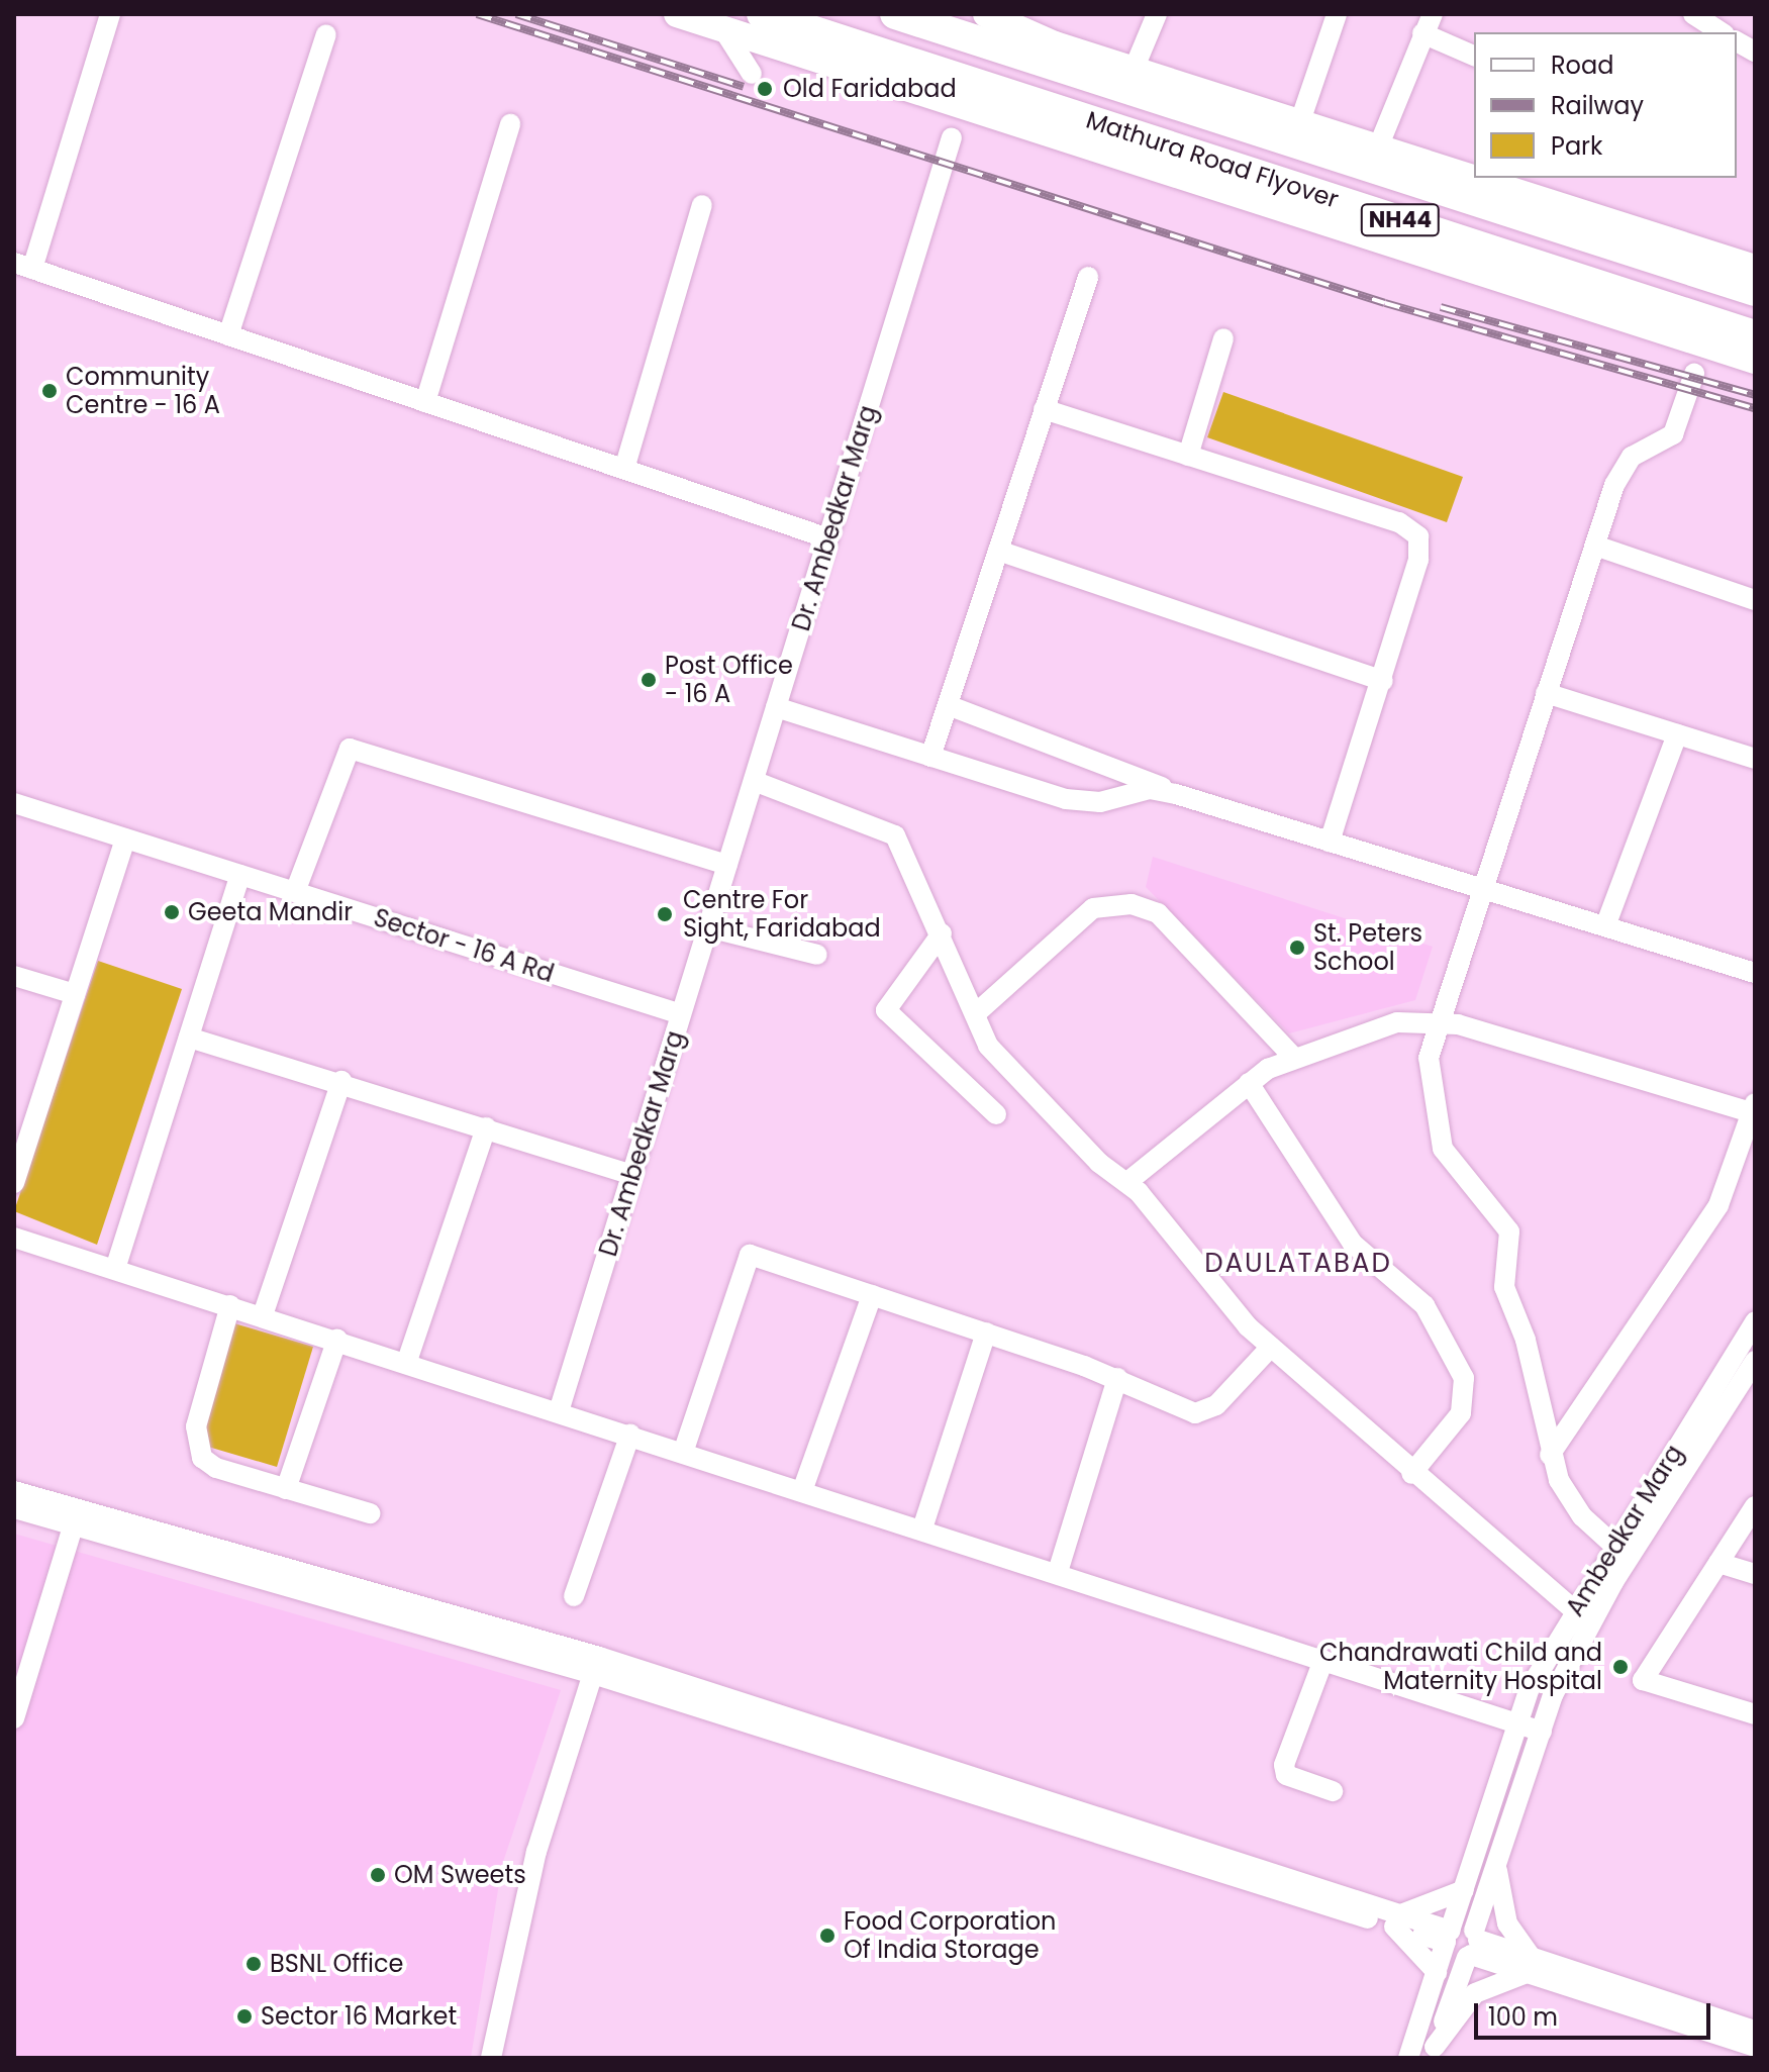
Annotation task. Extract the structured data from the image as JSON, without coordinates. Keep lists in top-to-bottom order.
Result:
{
  "streets": {
    "highway": ["Mathura Road Flyover", "NH44"],
    "street": ["Dr. Ambedkar Marg", "Sector - 16 A Rd", "Ambedkar Marg"]
  },
  "crossings": [
    ["Dr. Ambedkar Marg", "Sector - 16 A Rd"]
  ],
  "districts": ["DAULATABAD"],
  "places": [
    "Old Faridabad",
    "Community Centre - 16 A",
    "Post Office - 16 A",
    "Geeta Mandir",
    "Centre For Sight, Faridabad",
    "St. Peters School",
    "Chandrawati Child and Maternity Hospital",
    "OM Sweets",
    "Food Corporation Of India Storage",
    "BSNL Office",
    "Sector 16 Market"
  ],
  "legend": ["Road", "Railway", "Park"],
  "scale_bar": "100 m"
}
